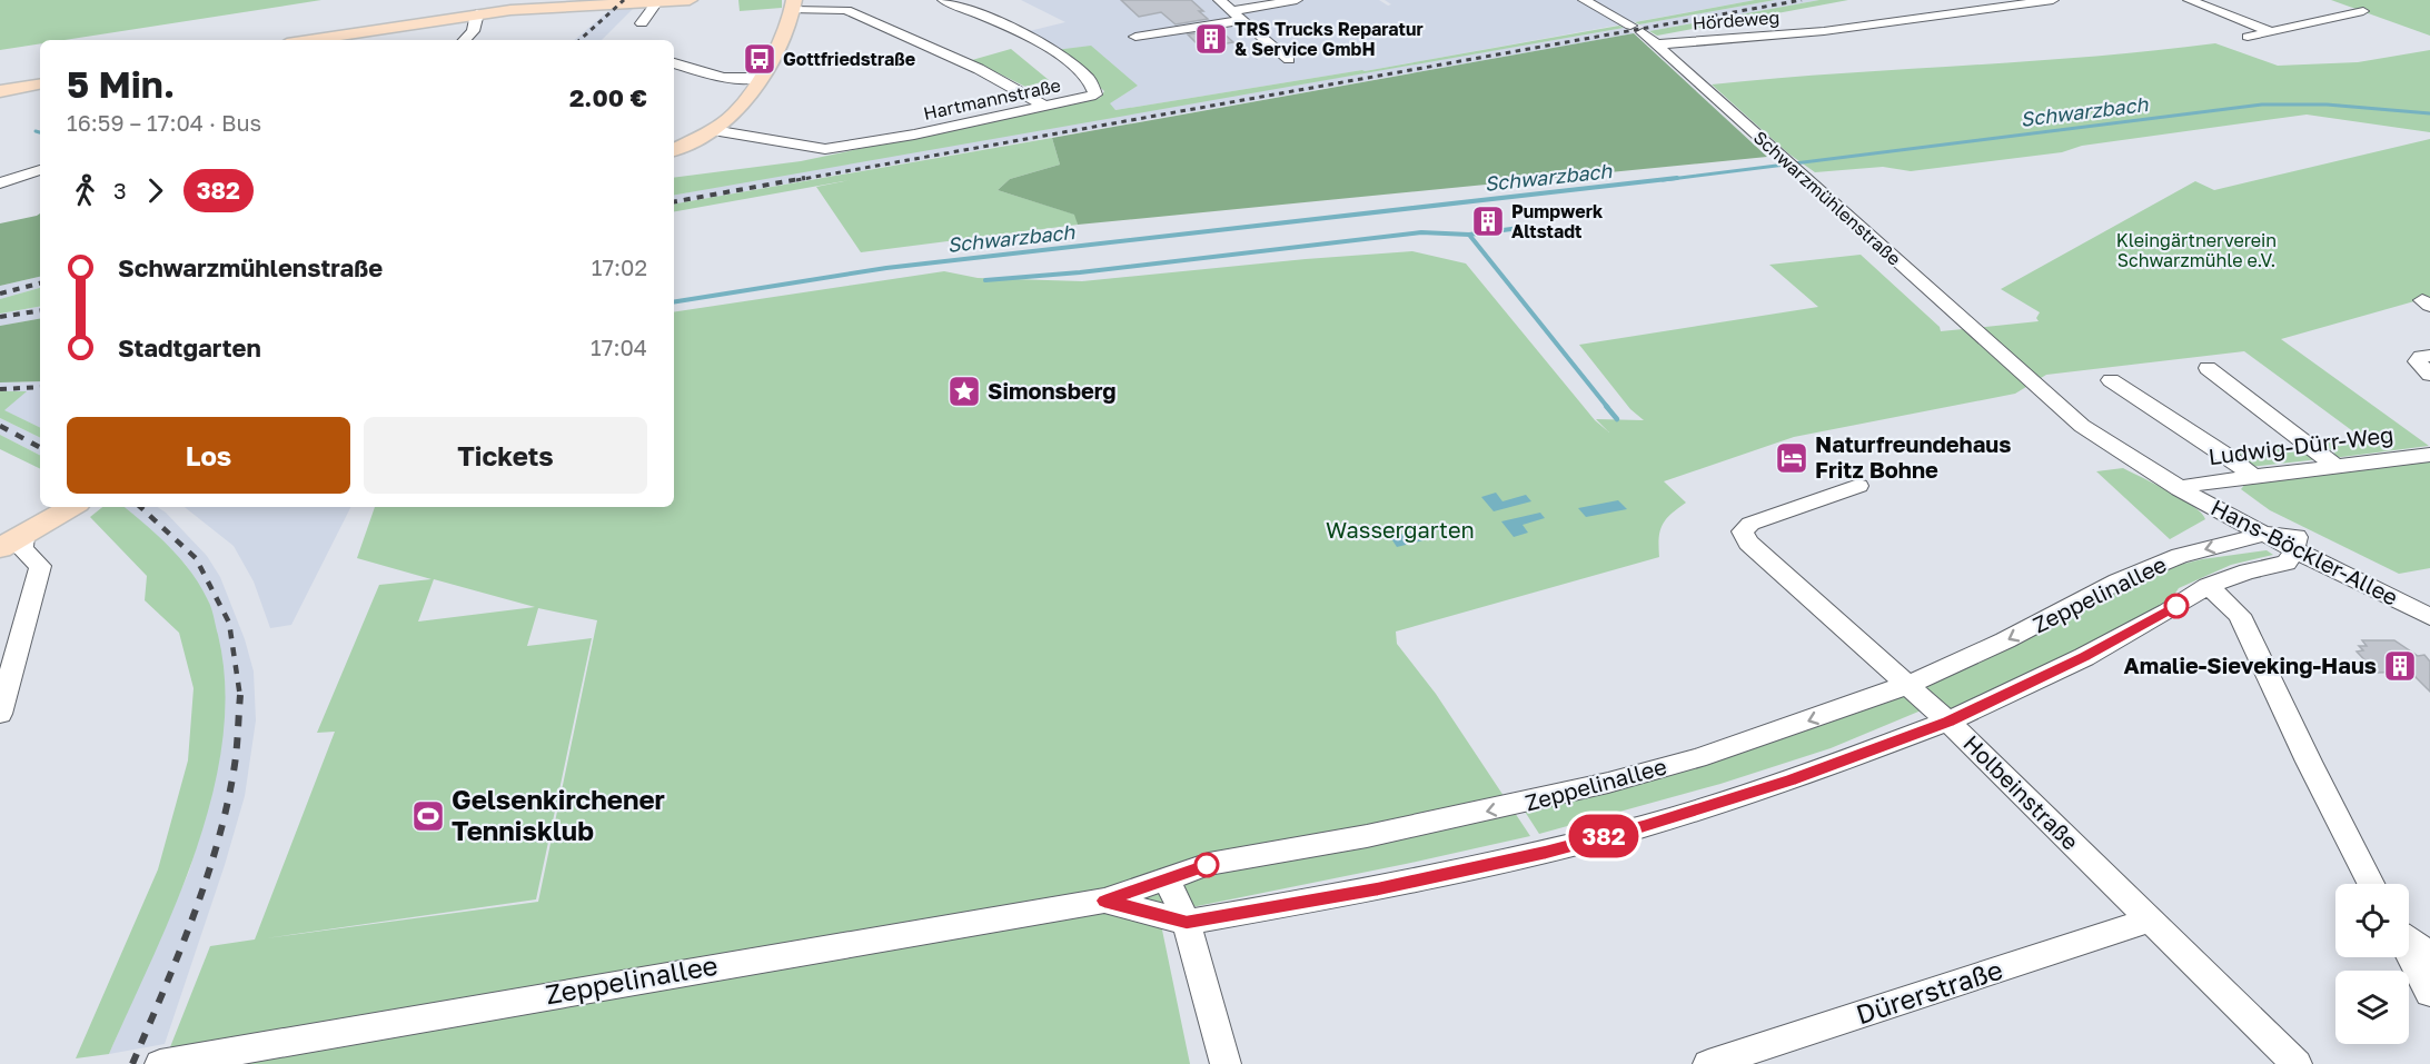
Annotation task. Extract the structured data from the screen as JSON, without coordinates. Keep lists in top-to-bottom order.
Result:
{
  "streets": {
    "street": [
      "Hördeweg",
      "Hartmannstraße",
      "Schwarzmühlenstraße",
      "Ludwig-Dürr-Weg",
      "Hans-Böckler-Allee",
      "Zeppelinallee",
      "Holbeinstraße",
      "Dürerstraße"
    ]
  },
  "crossings": [
    ["Hördeweg", "Schwarzmühlenstraße"],
    ["Schwarzmühlenstraße", "Ludwig-Dürr-Weg"],
    ["Schwarzmühlenstraße", "Hans-Böckler-Allee"],
    ["Ludwig-Dürr-Weg", "Hans-Böckler-Allee"],
    ["Hans-Böckler-Allee", "Zeppelinallee"],
    ["Zeppelinallee", "Holbeinstraße"],
    ["Holbeinstraße", "Dürerstraße"]
  ],
  "water": ["Schwarzbach"],
  "parks": ["Kleingärtnerverein Schwarzmühle e.V.", "Wassergarten"],
  "places": {
    "building": ["TRS Trucks Reparatur & Service GmbH", "Pumpwerk Altstadt", "Amalie-Sieveking-Haus"],
    "bus stop": ["Gottfriedstraße"],
    "place": ["Simonsberg"],
    "hotel": ["Naturfreundehaus Fritz Bohne"],
    "sports": ["Gelsenkirchener Tennisklub"]
  },
  "lines": ["bus line 382"],
  "page": {
    "on_map": "382",
    "heading": ["5 Min.", "16:59 – 17:04 · Bus", "2.00 €"],
    "legs": ["3", "382"],
    "list": [
      {
        "name": "Schwarzmühlenstraße",
        "value": "17:02"
      },
      {
        "name": "Stadtgarten",
        "value": "17:04"
      }
    ],
    "buttons": ["Los", "Tickets"]
  }
}
